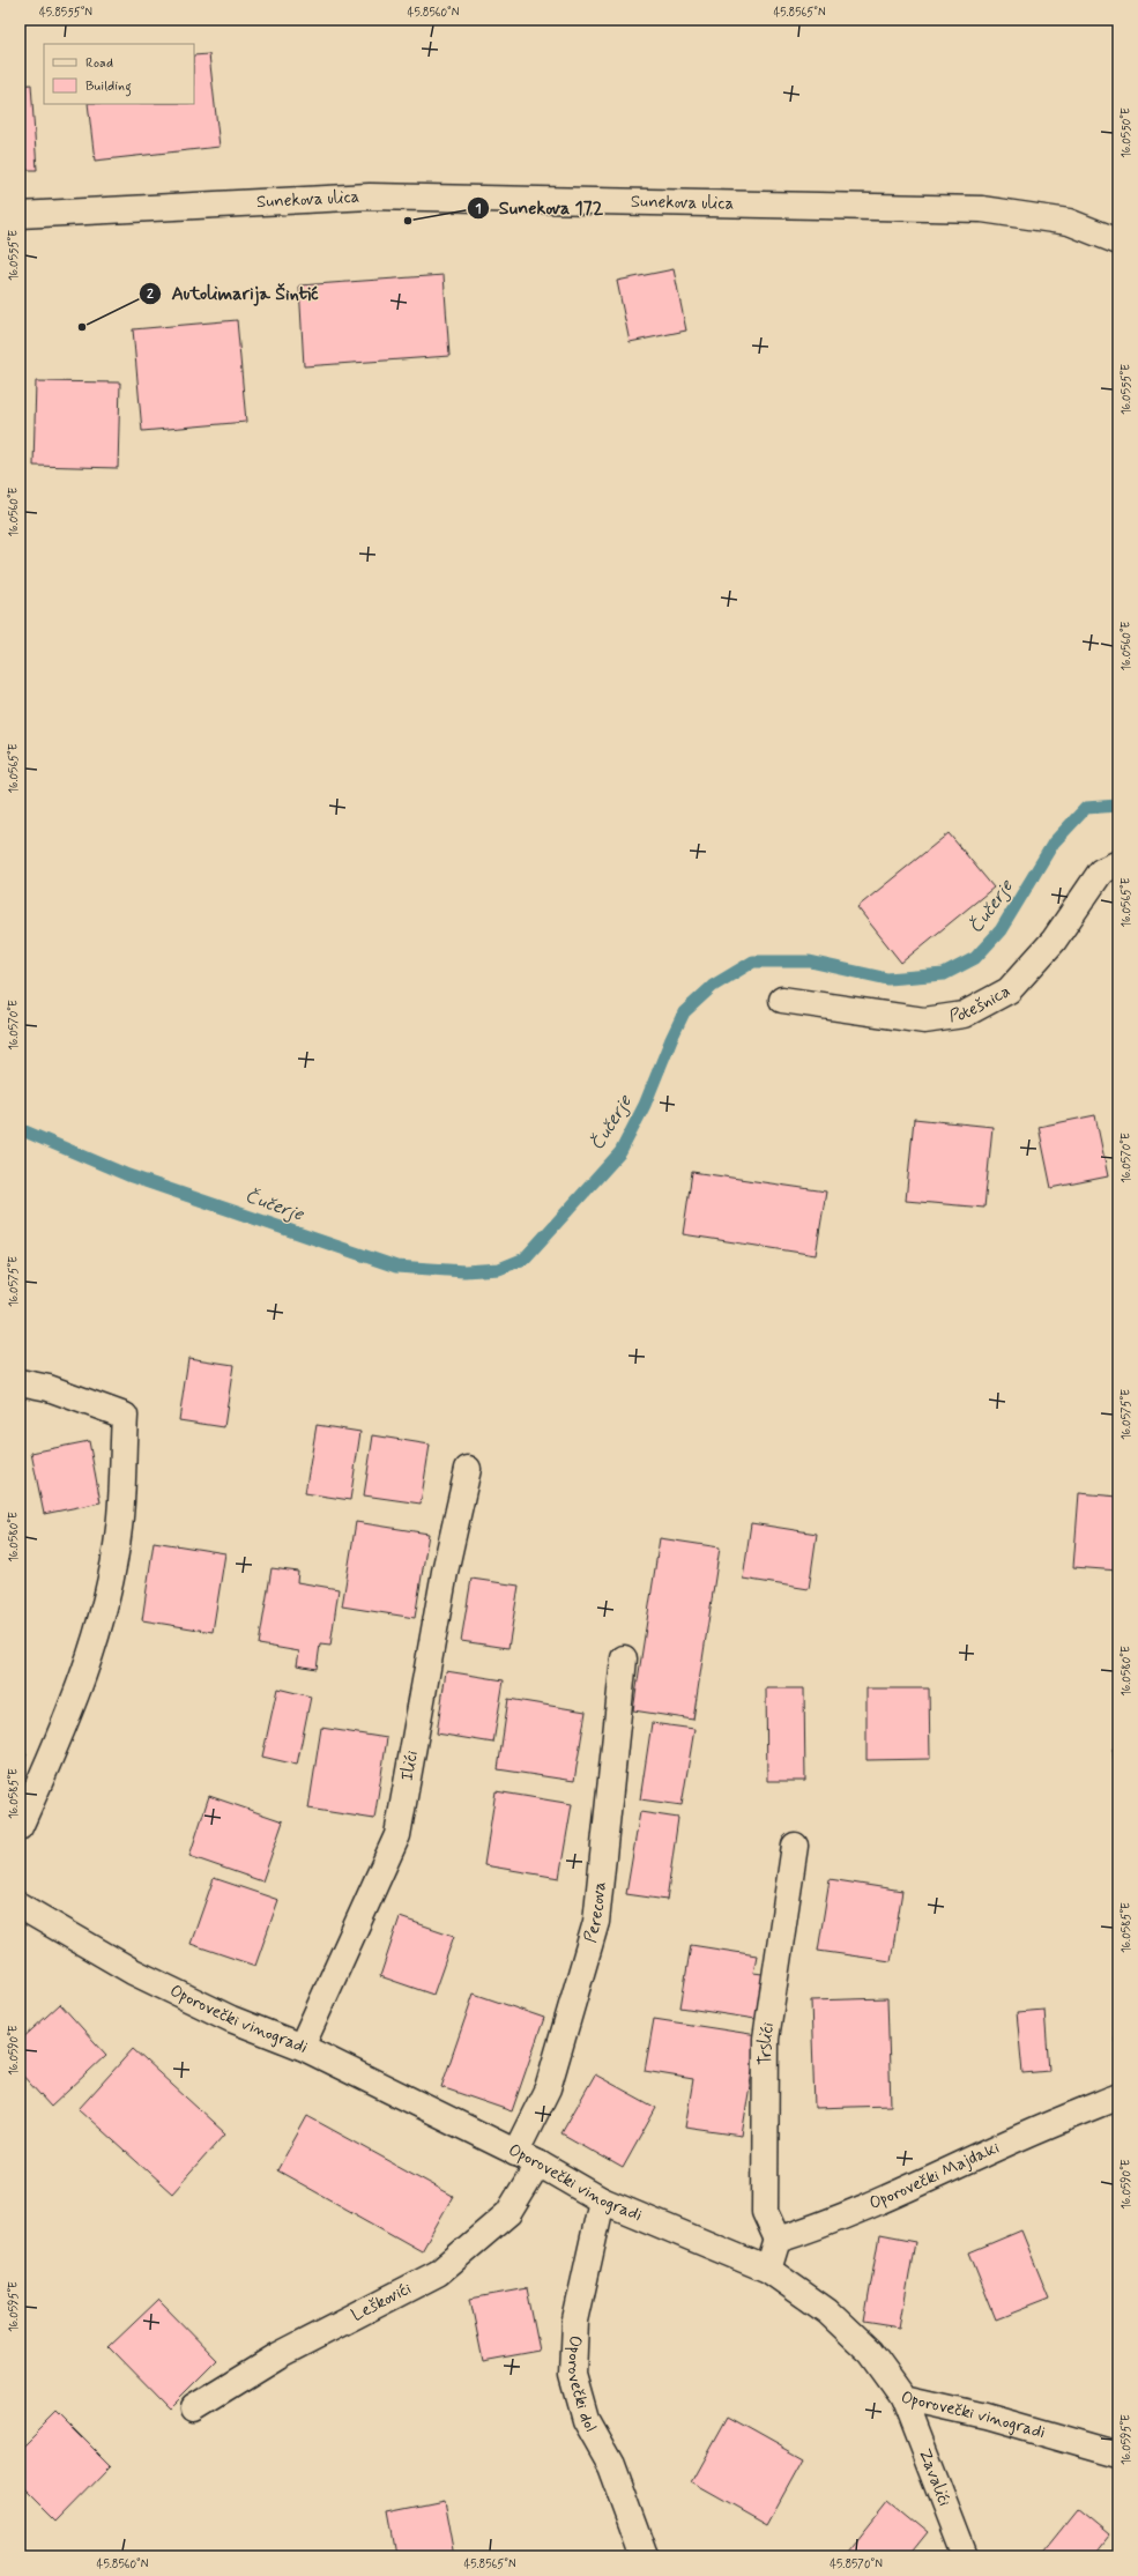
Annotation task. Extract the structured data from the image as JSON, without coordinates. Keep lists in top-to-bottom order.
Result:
{
  "streets": {
    "street": [
      "Sunekova ulica",
      "Potešnica",
      "Ilići",
      "Perecova",
      "Oporovečki vinogradi",
      "Trslići",
      "Oporovečki Majdaki",
      "Leškovići",
      "Oporovečki dol",
      "Zavalići"
    ]
  },
  "crossings": [
    ["Ilići", "Oporovečki vinogradi"],
    ["Perecova", "Oporovečki vinogradi"],
    ["Perecova", "Leškovići"],
    ["Oporovečki vinogradi", "Leškovići"],
    ["Oporovečki vinogradi", "Oporovečki dol"],
    ["Oporovečki vinogradi", "Zavalići"],
    ["Trslići", "Oporovečki Majdaki"]
  ],
  "water": ["Čučerje"],
  "places": ["Sunekova 172", "Autolimarija Šintić"],
  "legend": ["Road", "Building"],
  "coordinates": [
    "45.8555°N",
    "45.8560°N",
    "45.8565°N",
    "16.0550°E",
    "16.0555°E",
    "16.0560°E",
    "16.0565°E",
    "16.0570°E",
    "16.0575°E",
    "16.0580°E",
    "16.0585°E",
    "16.0590°E",
    "16.0595°E",
    "45.8570°N"
  ]
}
